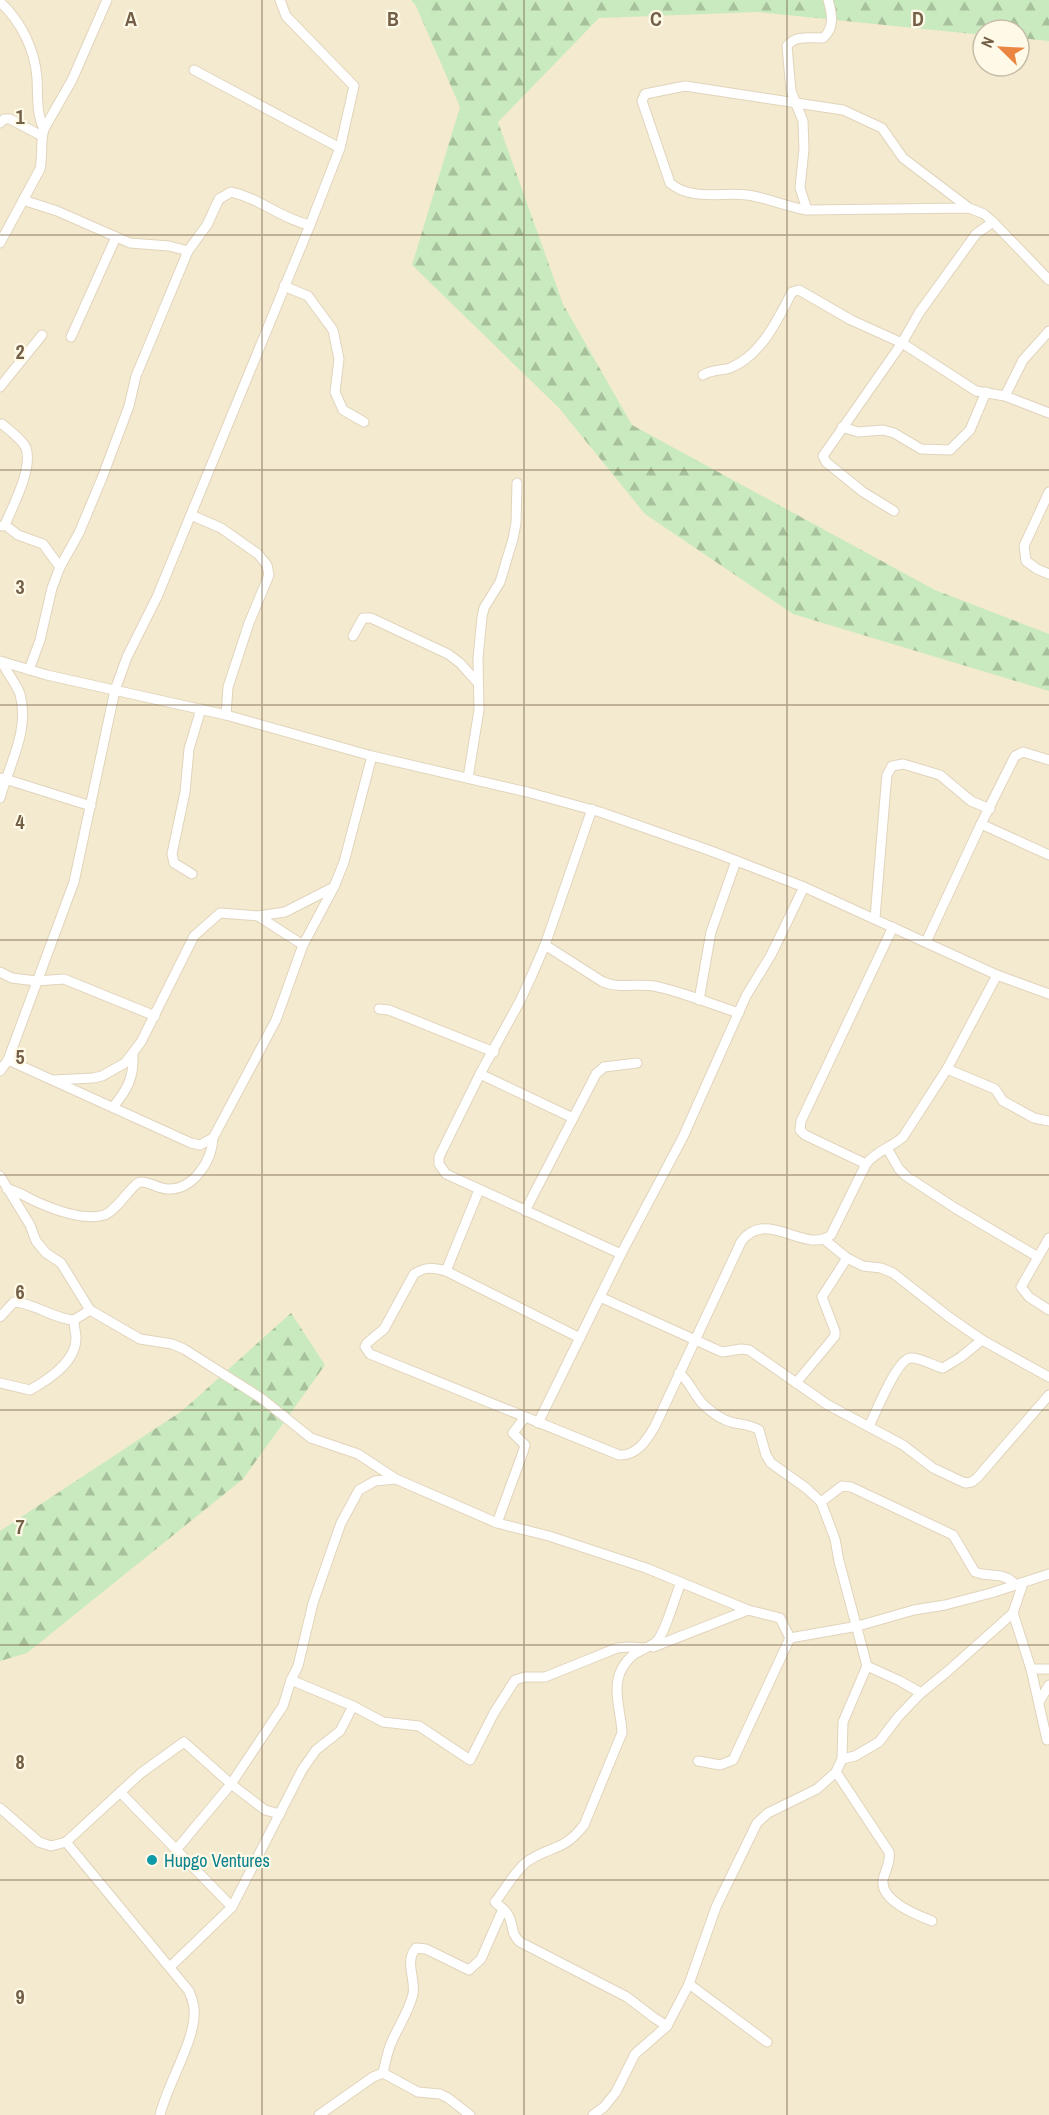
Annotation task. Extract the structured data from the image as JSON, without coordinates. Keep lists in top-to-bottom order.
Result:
{
  "places": ["Hupgo Ventures"],
  "north": "top left",
  "grid": {
    "columns": [
      "A",
      "B",
      "C",
      "D"
    ],
    "rows": [
      "1",
      "2",
      "3",
      "4",
      "5",
      "6",
      "7",
      "8",
      "9"
    ]
  }
}
